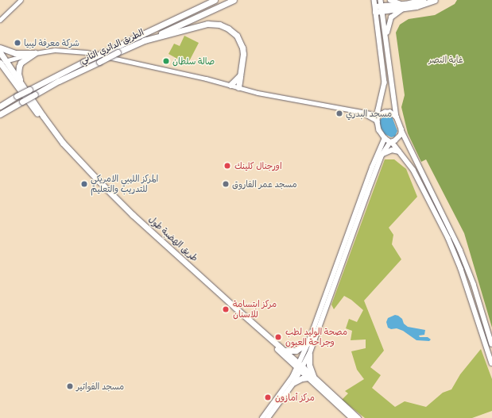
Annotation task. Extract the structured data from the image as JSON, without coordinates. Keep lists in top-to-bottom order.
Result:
{
  "streets": {
    "highway": ["الطريق الدائري الثاني", "طريق الهضبة طول"]
  },
  "parks": ["غابة النصر"],
  "places": [
    "شركة معرفة ليبيا",
    "صالة سلطان",
    "مسجد البدري",
    "اورجنال كلينك",
    "المركز الليبي الامريكي للتدريب والتعليم",
    "مسجد عمر الفاروق",
    "مركز ابتسامة للاسنان",
    "مصحة الوليد لطب وجراحة العيون",
    "مسجد الفواتير",
    "مركز أمازون"
  ]
}
